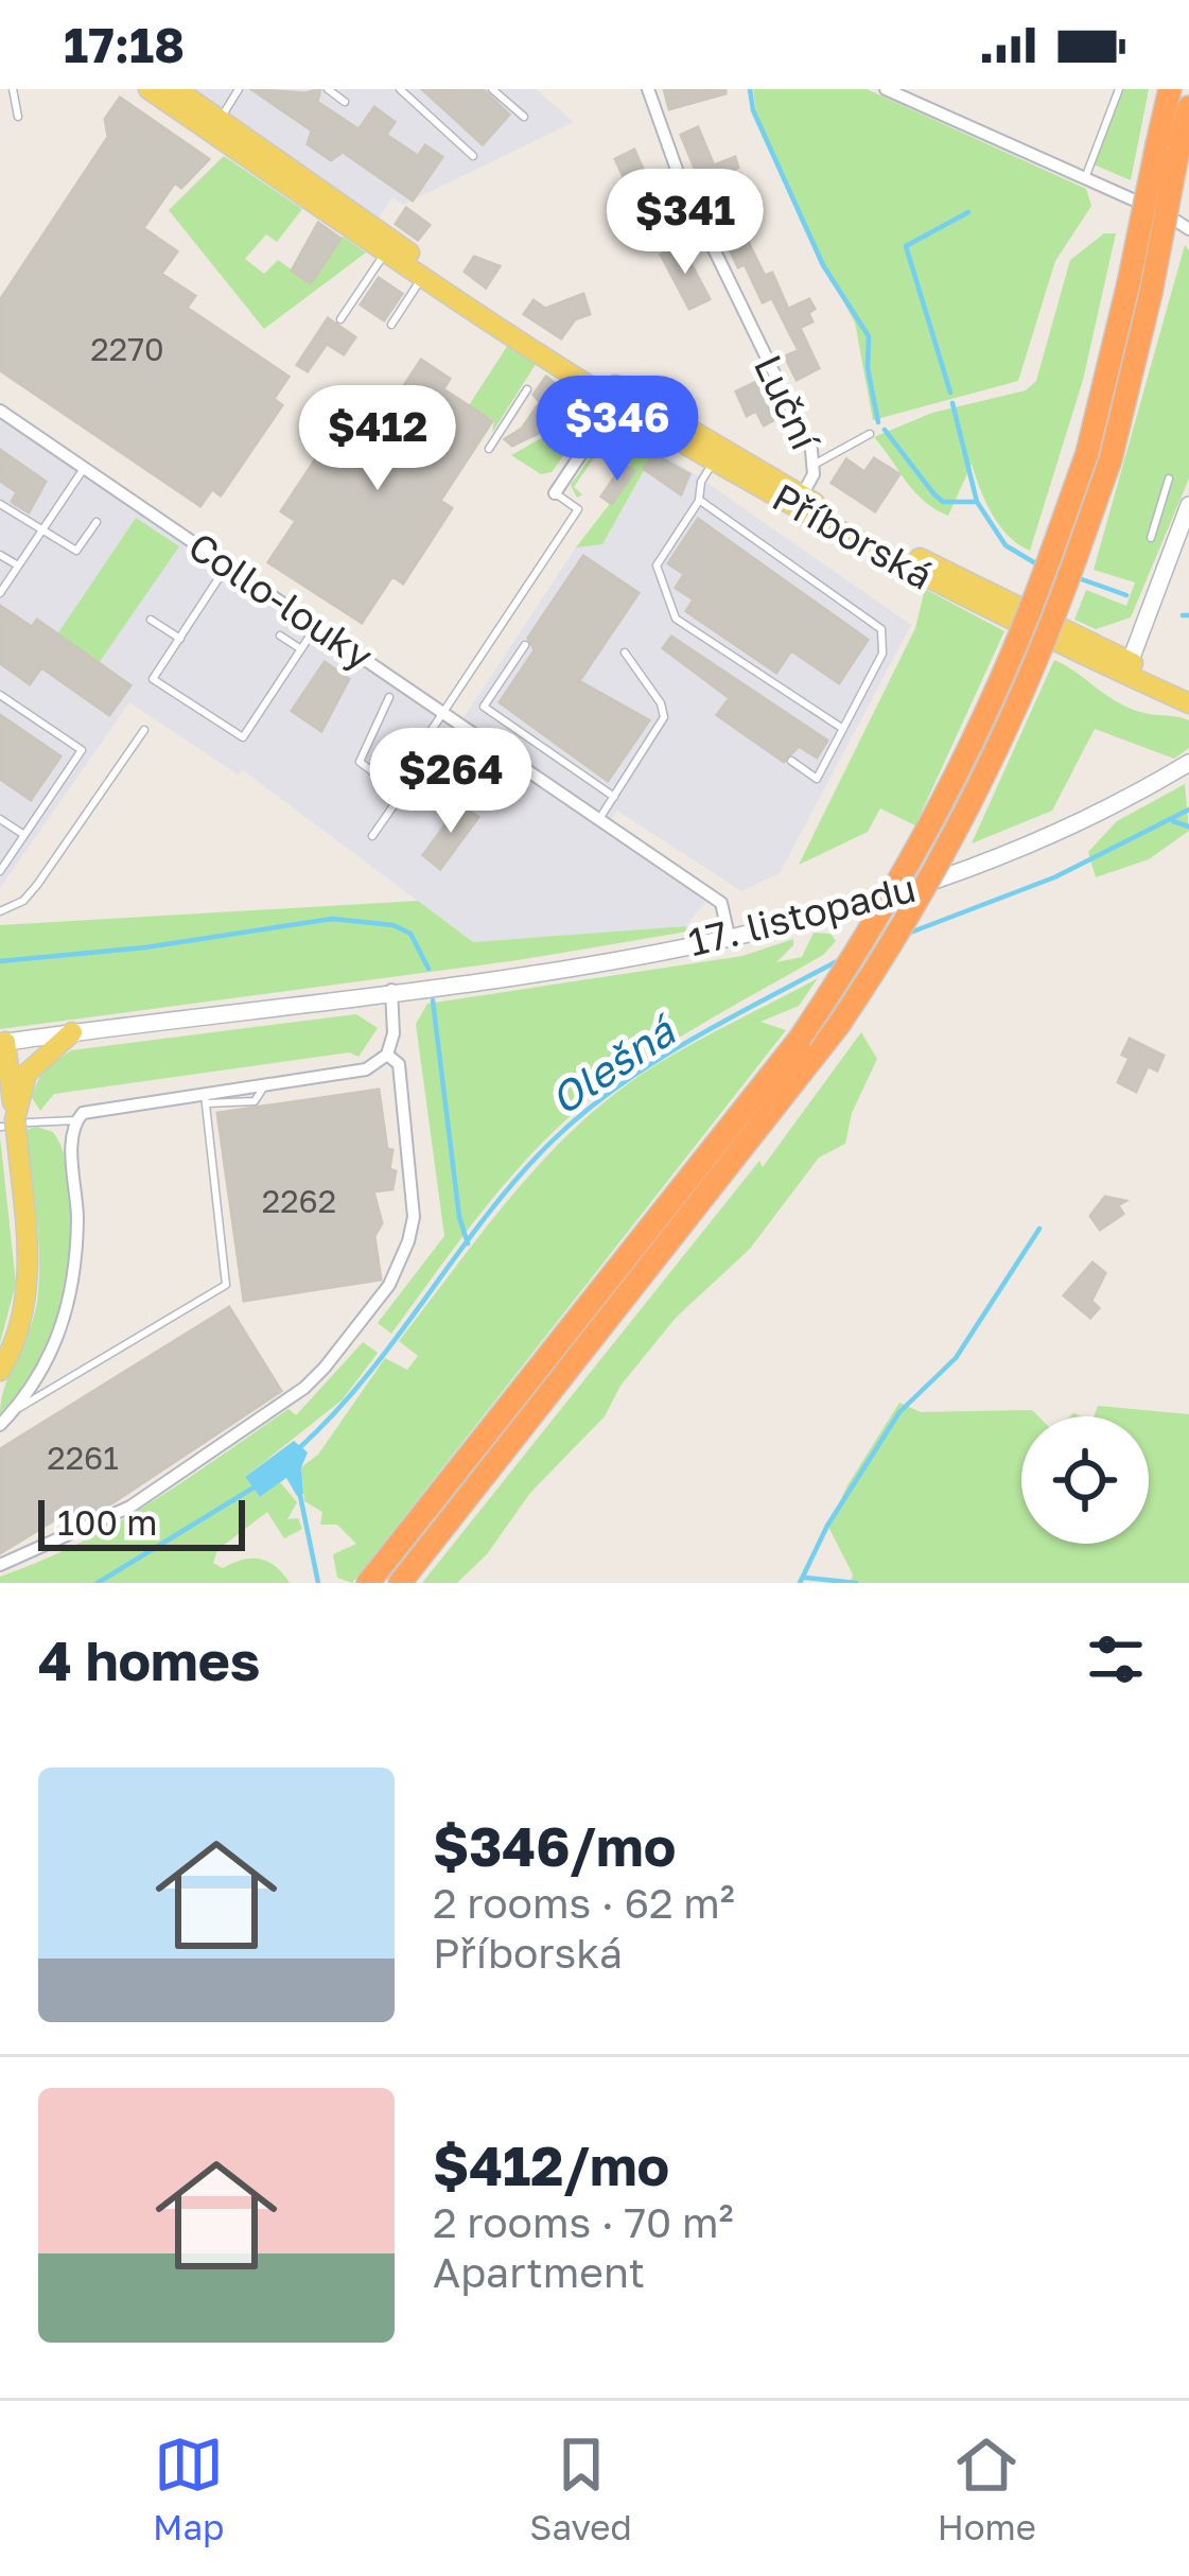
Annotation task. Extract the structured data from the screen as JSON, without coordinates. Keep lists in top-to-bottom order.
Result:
{
  "streets": {
    "main road": ["Příborská", "17. listopadu"],
    "street": ["Luční", "Collo-louky"]
  },
  "crossings": [
    ["Luční", "Příborská"],
    ["Collo-louky", "17. listopadu"]
  ],
  "water": ["Olešná"],
  "house_numbers": ["2270", "2262", "2261"],
  "scale_bar": "100 m",
  "page": {
    "status": "17:18",
    "price": [
      "$341",
      "$346",
      "$412",
      "$264"
    ],
    "scale": "100 m",
    "heading": "4 homes",
    "list": [
      {
        "name": "$346/mo",
        "note": "2 rooms · 62 m² · Příborská"
      },
      {
        "name": "$412/mo",
        "note": "2 rooms · 70 m² · Apartment"
      }
    ],
    "tabs": ["Map", "Saved", "Home"]
  }
}
